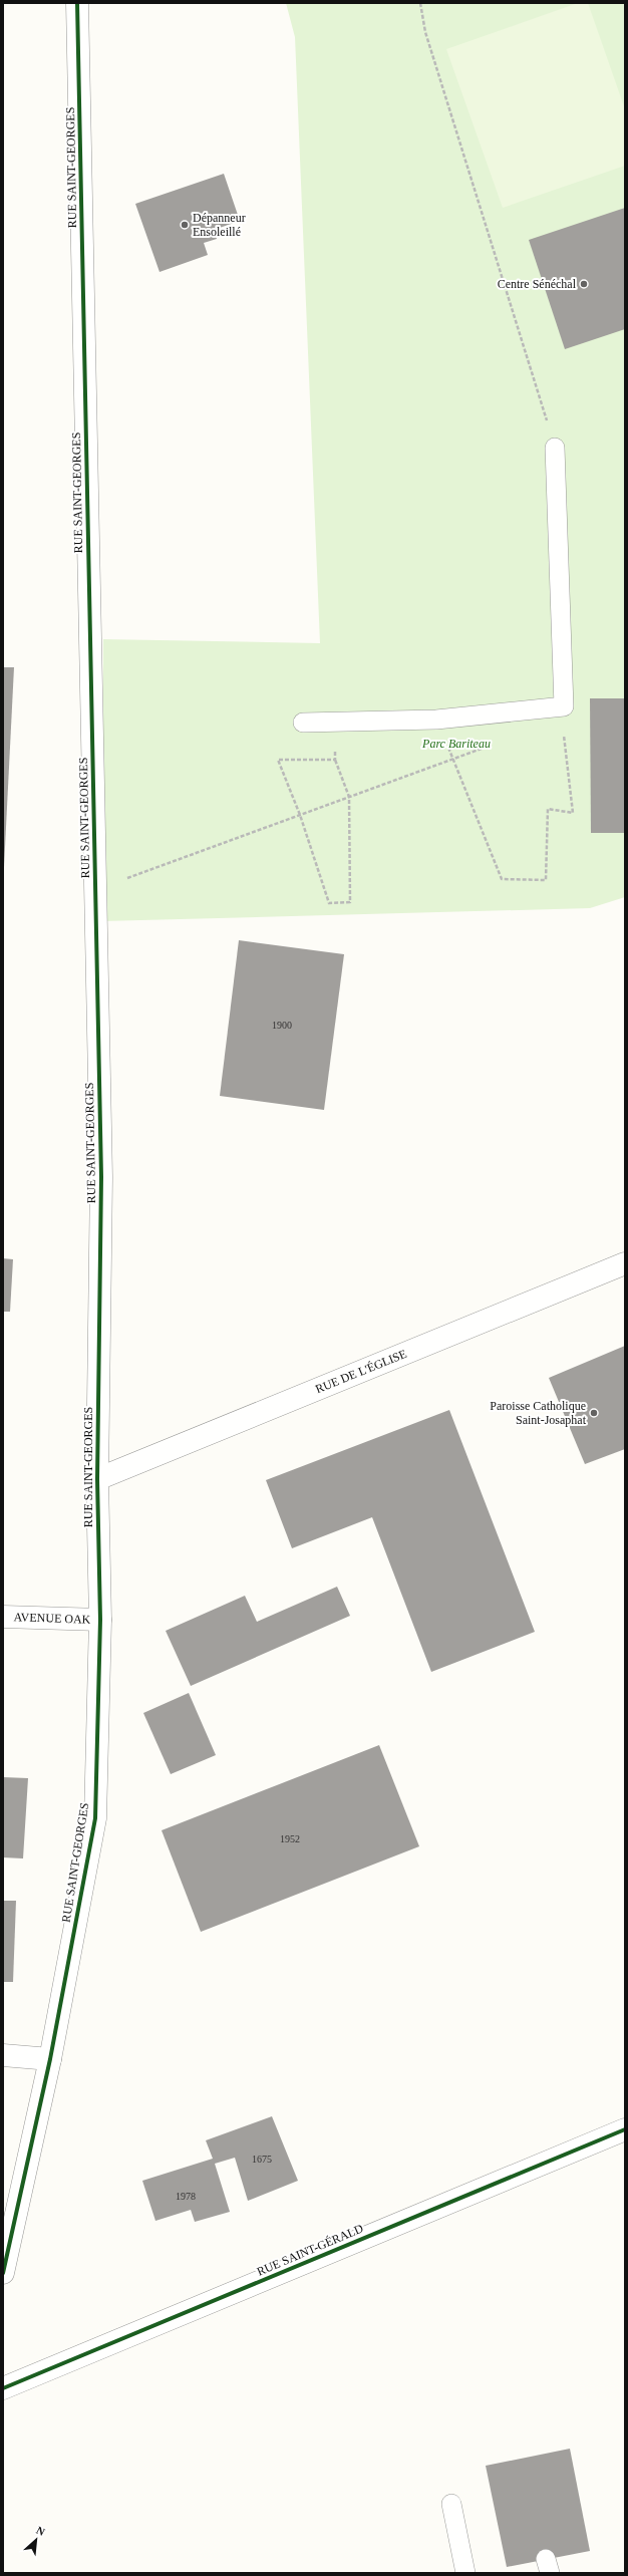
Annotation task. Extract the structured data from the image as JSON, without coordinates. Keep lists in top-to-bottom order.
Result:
{
  "streets": {
    "street": [
      "RUE SAINT-GEORGES",
      "RUE DE L'ÉGLISE",
      "AVENUE OAK",
      "RUE SAINT-GÉRALD"
    ]
  },
  "crossings": [
    ["RUE SAINT-GEORGES", "RUE DE L'ÉGLISE"],
    ["RUE SAINT-GEORGES", "AVENUE OAK"]
  ],
  "parks": ["Parc Bariteau"],
  "places": ["Dépanneur Ensoleillé", "Centre Sénéchal", "Paroisse Catholique Saint-Josaphat"],
  "house_numbers": [
    "1900",
    "1952",
    "1675",
    "1978"
  ],
  "north": "top right"
}
